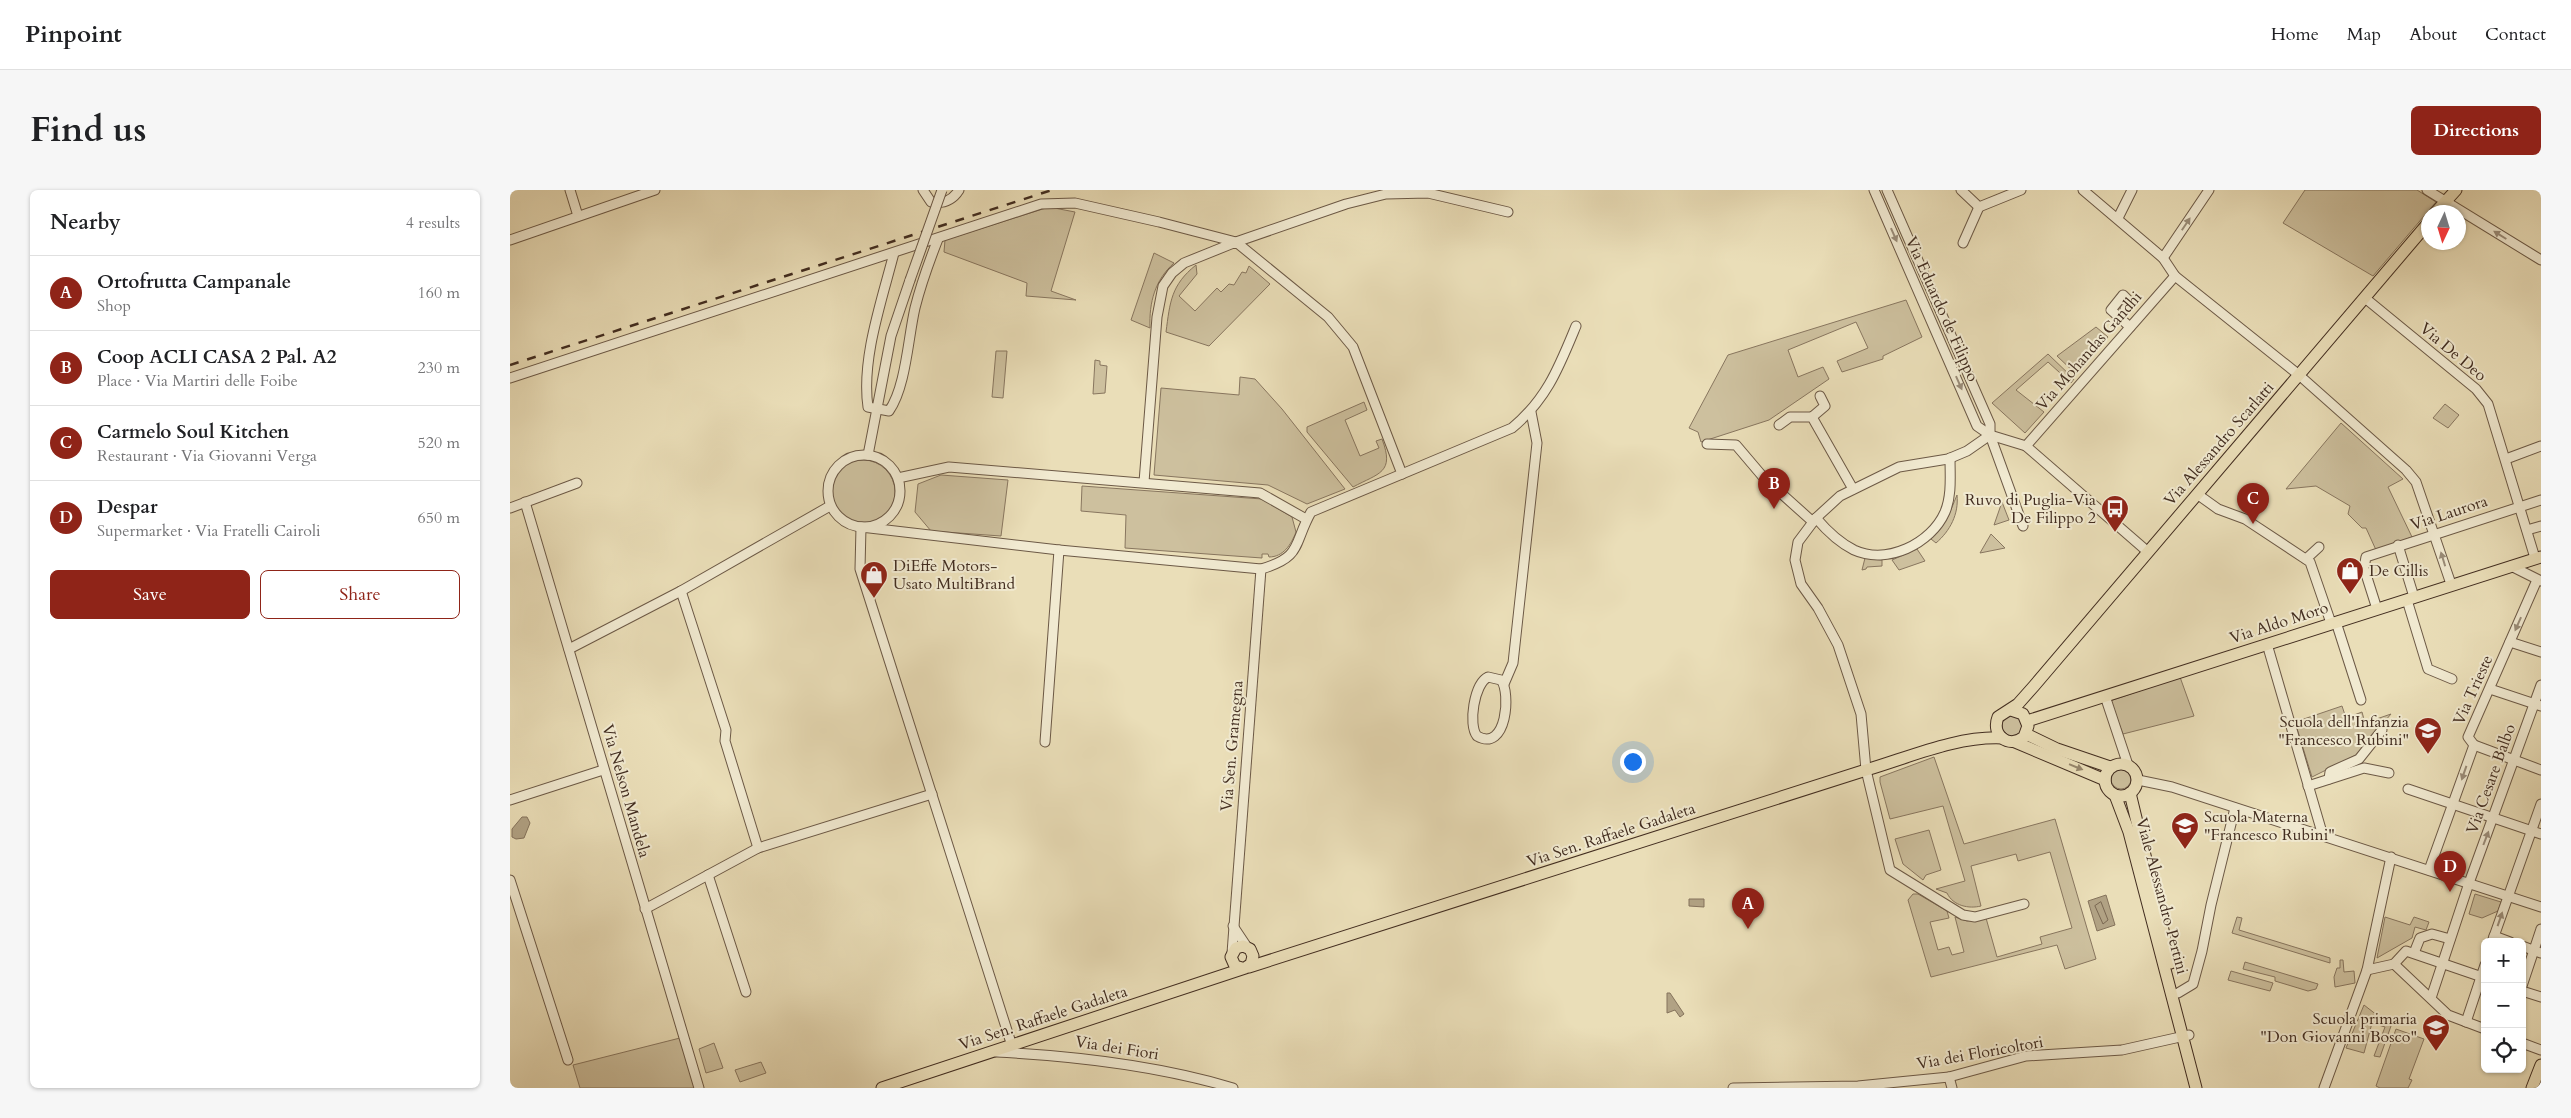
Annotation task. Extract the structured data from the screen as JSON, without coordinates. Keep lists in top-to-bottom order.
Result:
{
  "streets": {
    "main road": [
      "Via Alessandro Scarlatti",
      "Via Aldo Moro",
      "Via Sen. Raffaele Gadaleta",
      "Viale Alessandro Pertini"
    ],
    "street": [
      "Via Eduardo de Filippo",
      "Via Mohandas Gandhi",
      "Via De Deo",
      "Via Laurora",
      "Via Trieste",
      "Via Sen. Gramegna",
      "Via Cesare Balbo",
      "Via Nelson Mandela",
      "Via dei Fiori",
      "Via dei Floricoltori"
    ]
  },
  "crossings": [
    ["Via Eduardo de Filippo", "Via Mohandas Gandhi"],
    ["Via Eduardo de Filippo", "Via Alessandro Scarlatti"],
    ["Via De Deo", "Via Alessandro Scarlatti"],
    ["Via De Deo", "Via Laurora"],
    ["Via De Deo", "Via Aldo Moro"],
    ["Via Alessandro Scarlatti", "Via Aldo Moro"],
    ["Via Alessandro Scarlatti", "Via Sen. Raffaele Gadaleta"],
    ["Via Laurora", "Via Aldo Moro"],
    ["Via Aldo Moro", "Via Sen. Raffaele Gadaleta"],
    ["Via Sen. Gramegna", "Via Sen. Raffaele Gadaleta"],
    ["Via Sen. Raffaele Gadaleta", "Via dei Fiori"]
  ],
  "one_way": ["Via Trieste"],
  "places": {
    "bus stop": ["Ruvo di Puglia-Via De Filippo 2"],
    "shop": ["De Cillis", "DiEffe Motors- Usato MultiBrand"],
    "school or university": ["Scuola dell'Infanzia \"Francesco Rubini\"", "Scuola Materna \"Francesco Rubini\"", "Scuola primaria \"Don Giovanni Bosco\""]
  },
  "north": "bottom",
  "page": {
    "header": "Pinpoint",
    "nav": [
      "Home",
      "Map",
      "About",
      "Contact"
    ],
    "title": "Find us",
    "buttons": [
      "Directions",
      ["Save", "Share"]
    ],
    "heading": ["Nearby", "4 results"],
    "list": [
      {
        "mark": "A",
        "name": "Ortofrutta Campanale",
        "note": "Shop",
        "value": "160 m"
      },
      {
        "mark": "B",
        "name": "Coop ACLI CASA 2 Pal. A2",
        "note": "Place · Via Martiri delle Foibe",
        "value": "230 m"
      },
      {
        "mark": "C",
        "name": "Carmelo Soul Kitchen",
        "note": "Restaurant · Via Giovanni Verga",
        "value": "520 m"
      },
      {
        "mark": "D",
        "name": "Despar",
        "note": "Supermarket · Via Fratelli Cairoli",
        "value": "650 m"
      }
    ],
    "pins": [
      "B",
      "C",
      "D",
      "A"
    ],
    "map_buttons": ["+", "−"]
  }
}
